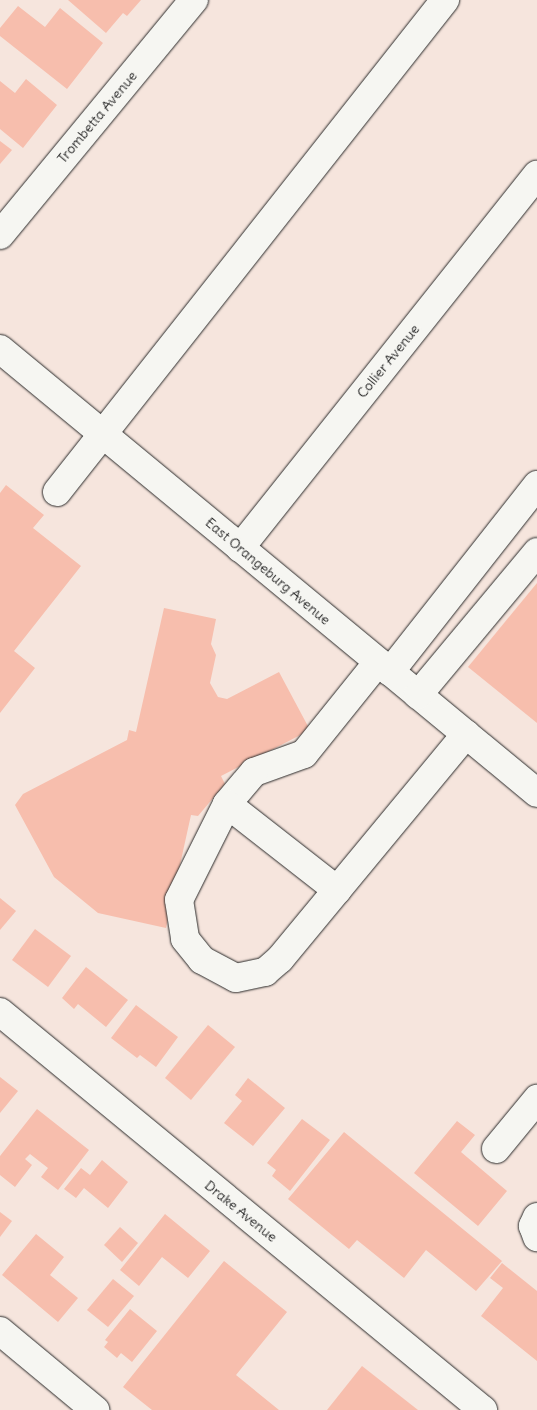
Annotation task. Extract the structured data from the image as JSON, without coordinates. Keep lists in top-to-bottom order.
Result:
{
  "streets": {
    "street": [
      "Trombetta Avenue",
      "Collier Avenue",
      "East Orangeburg Avenue",
      "Drake Avenue"
    ]
  },
  "crossings": [
    ["Collier Avenue", "East Orangeburg Avenue"]
  ]
}
